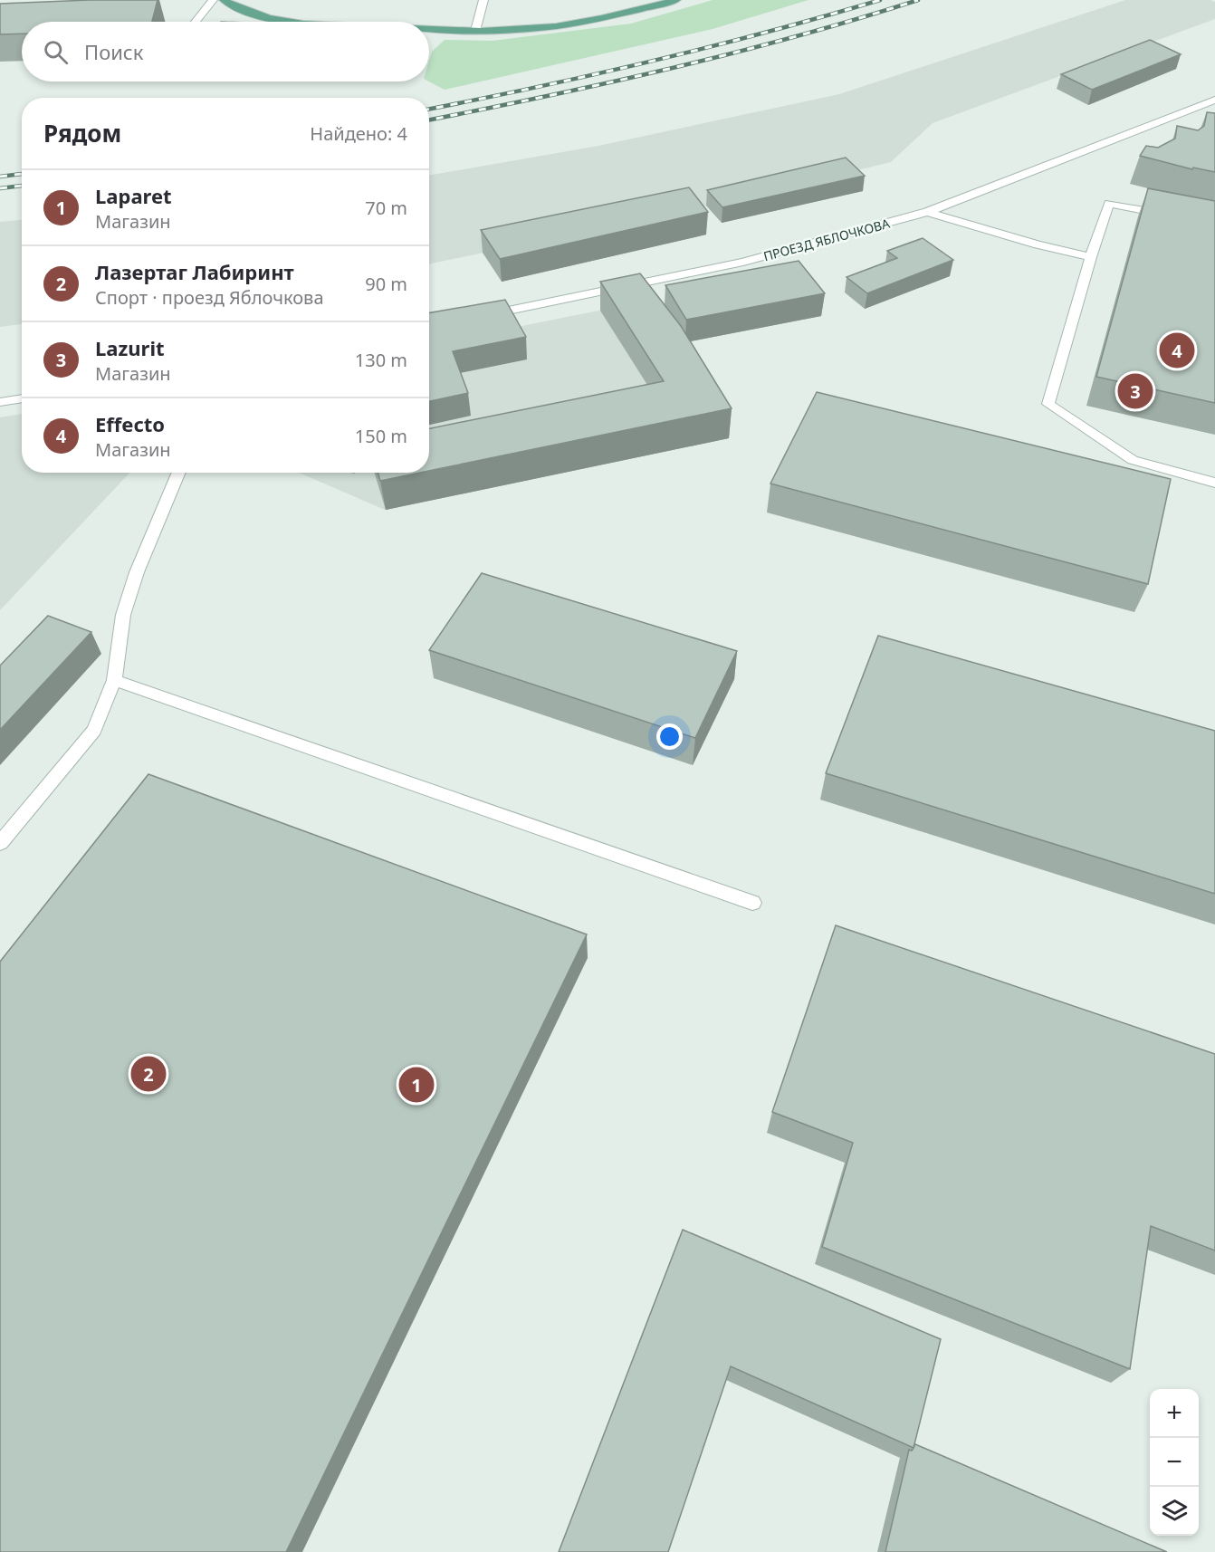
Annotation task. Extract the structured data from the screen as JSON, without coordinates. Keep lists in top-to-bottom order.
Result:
{
  "streets": {
    "street": ["ПРОЕЗД ЯБЛОЧКОВА"]
  },
  "page": {
    "search": "Поиск",
    "heading": ["Рядом", "Найдено: 4"],
    "list": [
      {
        "mark": "1",
        "name": "Laparet",
        "note": "Магазин",
        "value": "70 m"
      },
      {
        "mark": "2",
        "name": "Лазертаг Лабиринт",
        "note": "Спорт · проезд Яблочкова",
        "value": "90 m"
      },
      {
        "mark": "3",
        "name": "Lazurit",
        "note": "Магазин",
        "value": "130 m"
      },
      {
        "mark": "4",
        "name": "Effecto",
        "note": "Магазин",
        "value": "150 m"
      }
    ],
    "pins": [
      "4",
      "3",
      "2",
      "1"
    ],
    "map_buttons": ["+", "−"]
  }
}
